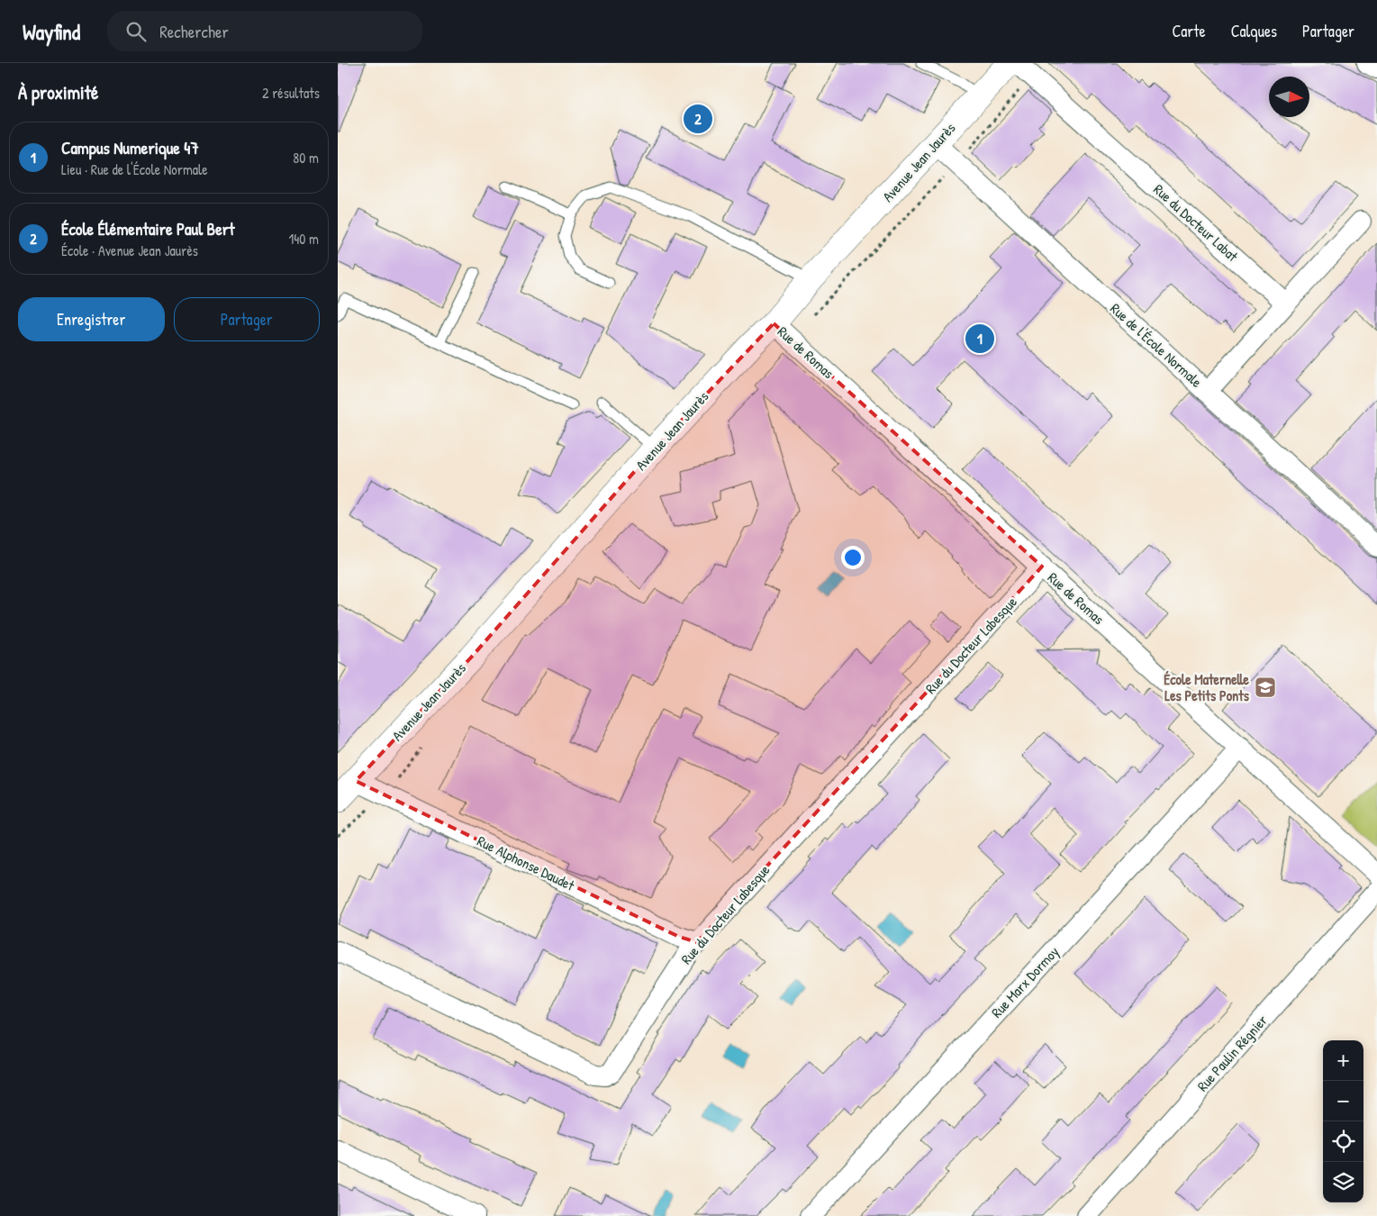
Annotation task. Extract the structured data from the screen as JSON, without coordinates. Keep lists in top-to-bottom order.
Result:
{
  "streets": {
    "main road": ["Avenue Jean Jaurès"],
    "street": [
      "Rue du Docteur Labat",
      "Rue de l'École Normale",
      "Rue de Romas",
      "Rue du Docteur Labesque",
      "Rue Alphonse Daudet",
      "Rue Marx Dormoy",
      "Rue Paulin Régnier"
    ]
  },
  "crossings": [
    ["Avenue Jean Jaurès", "Rue de l'École Normale"],
    ["Avenue Jean Jaurès", "Rue de Romas"],
    ["Avenue Jean Jaurès", "Rue Alphonse Daudet"],
    ["Rue de Romas", "Rue du Docteur Labesque"],
    ["Rue de Romas", "Rue Marx Dormoy"],
    ["Rue du Docteur Labesque", "Rue Alphonse Daudet"]
  ],
  "places": {
    "school or university": ["École Maternelle Les Petits Ponts"]
  },
  "north": "right",
  "page": {
    "header": "Wayfind",
    "search": "Rechercher",
    "nav": ["Carte", "Calques", "Partager"],
    "heading": ["À proximité", "2 résultats"],
    "pins": ["2", "1"],
    "list": [
      {
        "mark": "1",
        "name": "Campus Numerique 47",
        "note": "Lieu · Rue de l'École Normale",
        "value": "80 m"
      },
      {
        "mark": "2",
        "name": "École Élémentaire Paul Bert",
        "note": "École · Avenue Jean Jaurès",
        "value": "140 m"
      }
    ],
    "buttons": ["Enregistrer", "Partager"],
    "map_buttons": ["+", "−"]
  }
}
